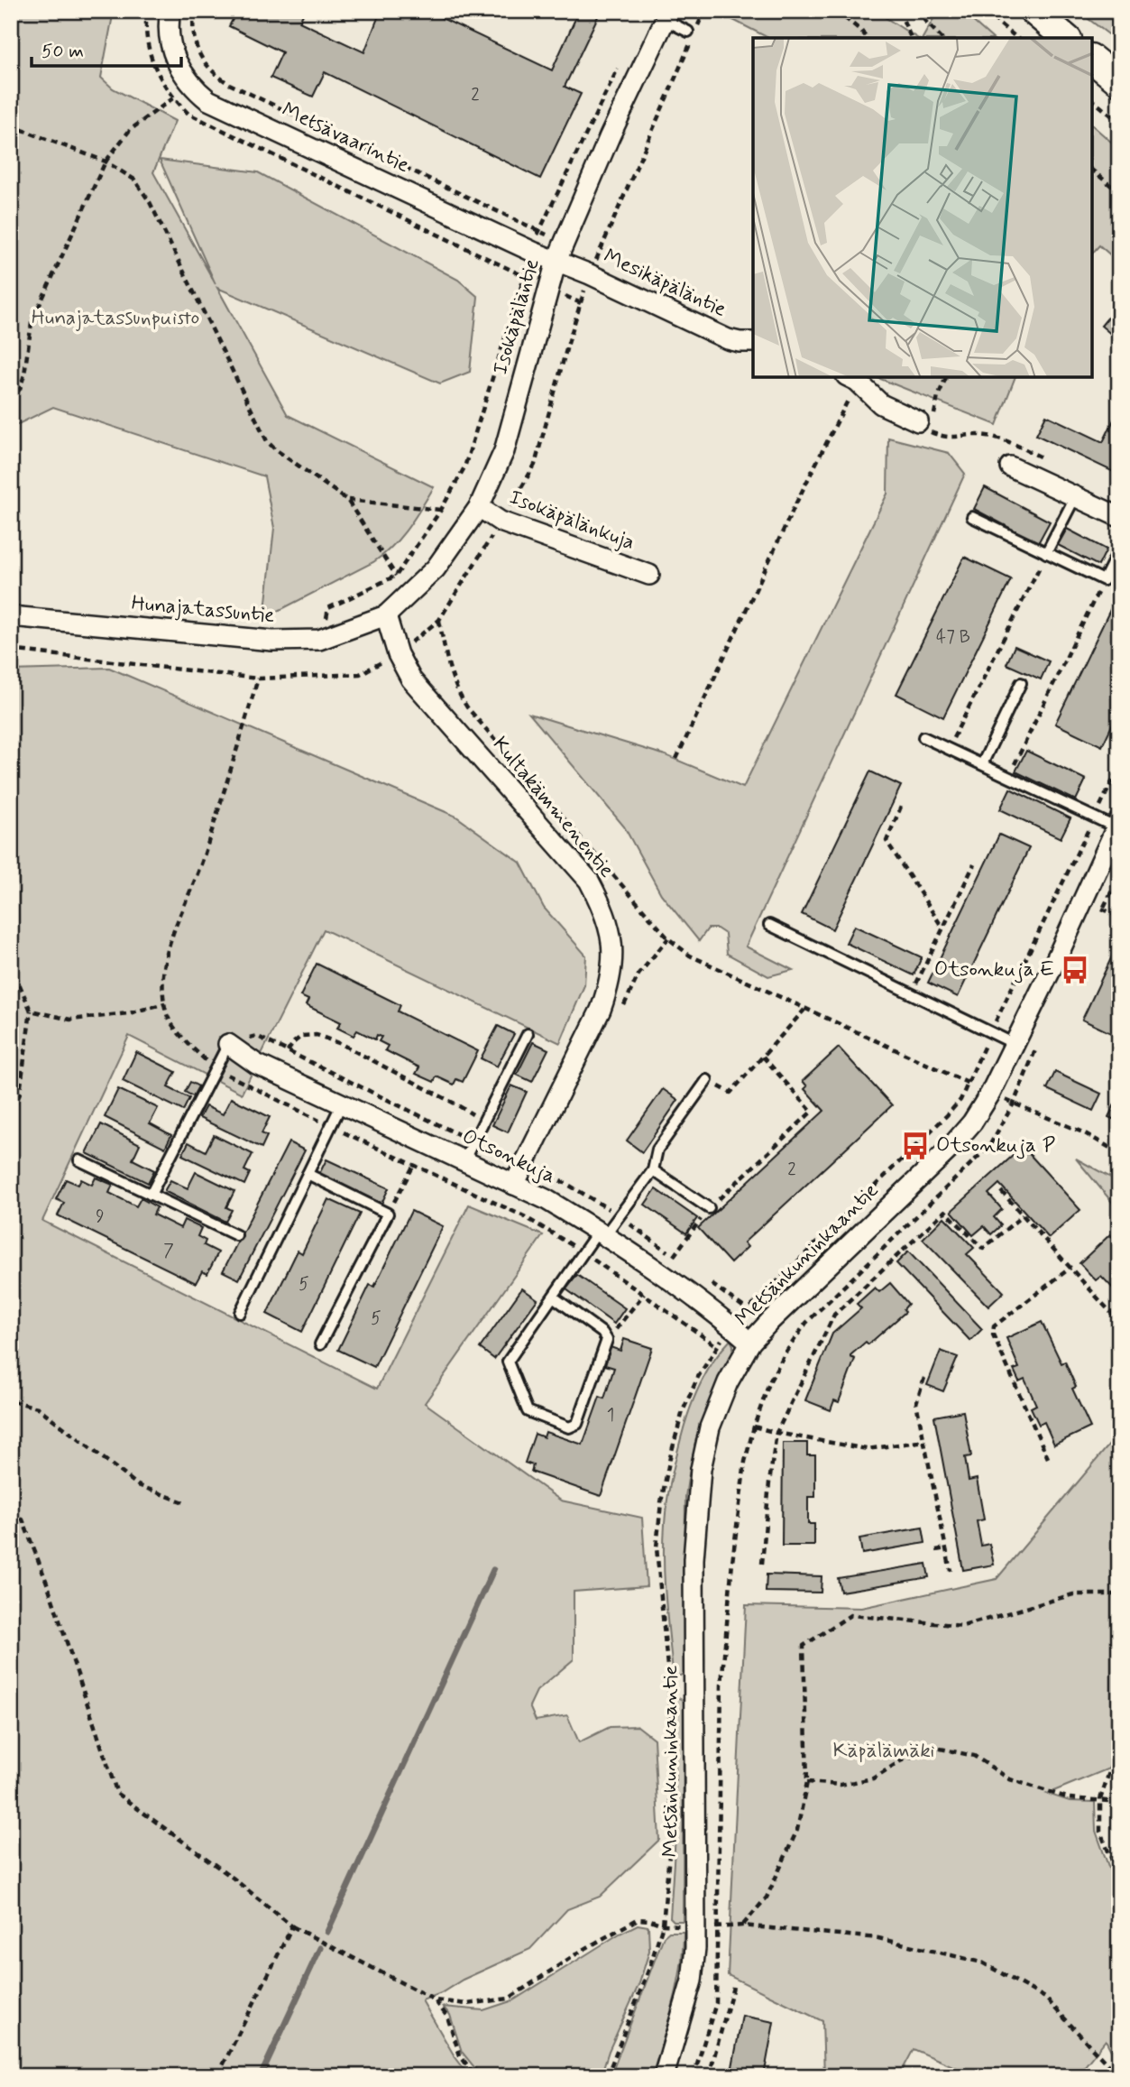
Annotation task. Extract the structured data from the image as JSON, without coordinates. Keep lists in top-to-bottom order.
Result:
{
  "streets": {
    "street": [
      "Metsävaarintie",
      "Mesikäpäläntie",
      "Isokäpäläntie",
      "Isokäpälänkuja",
      "Hunajatassuntie",
      "Kultakämmenentie",
      "Otsonkuja",
      "Metsänkuninkaantie"
    ]
  },
  "crossings": [
    ["Metsävaarintie", "Mesikäpäläntie"],
    ["Metsävaarintie", "Isokäpäläntie"],
    ["Mesikäpäläntie", "Isokäpäläntie"],
    ["Isokäpäläntie", "Isokäpälänkuja"],
    ["Isokäpäläntie", "Hunajatassuntie"],
    ["Isokäpäläntie", "Kultakämmenentie"],
    ["Hunajatassuntie", "Kultakämmenentie"],
    ["Kultakämmenentie", "Otsonkuja"],
    ["Otsonkuja", "Metsänkuninkaantie"]
  ],
  "parks": ["Hunajatassunpuisto", "Käpälämäki"],
  "places": {
    "bus stop": ["Otsonkuja E", "Otsonkuja P"]
  },
  "house_numbers": [
    "2",
    "47 B",
    "2",
    "9",
    "7",
    "5",
    "5",
    "1"
  ],
  "scale_bar": "50 m"
}
